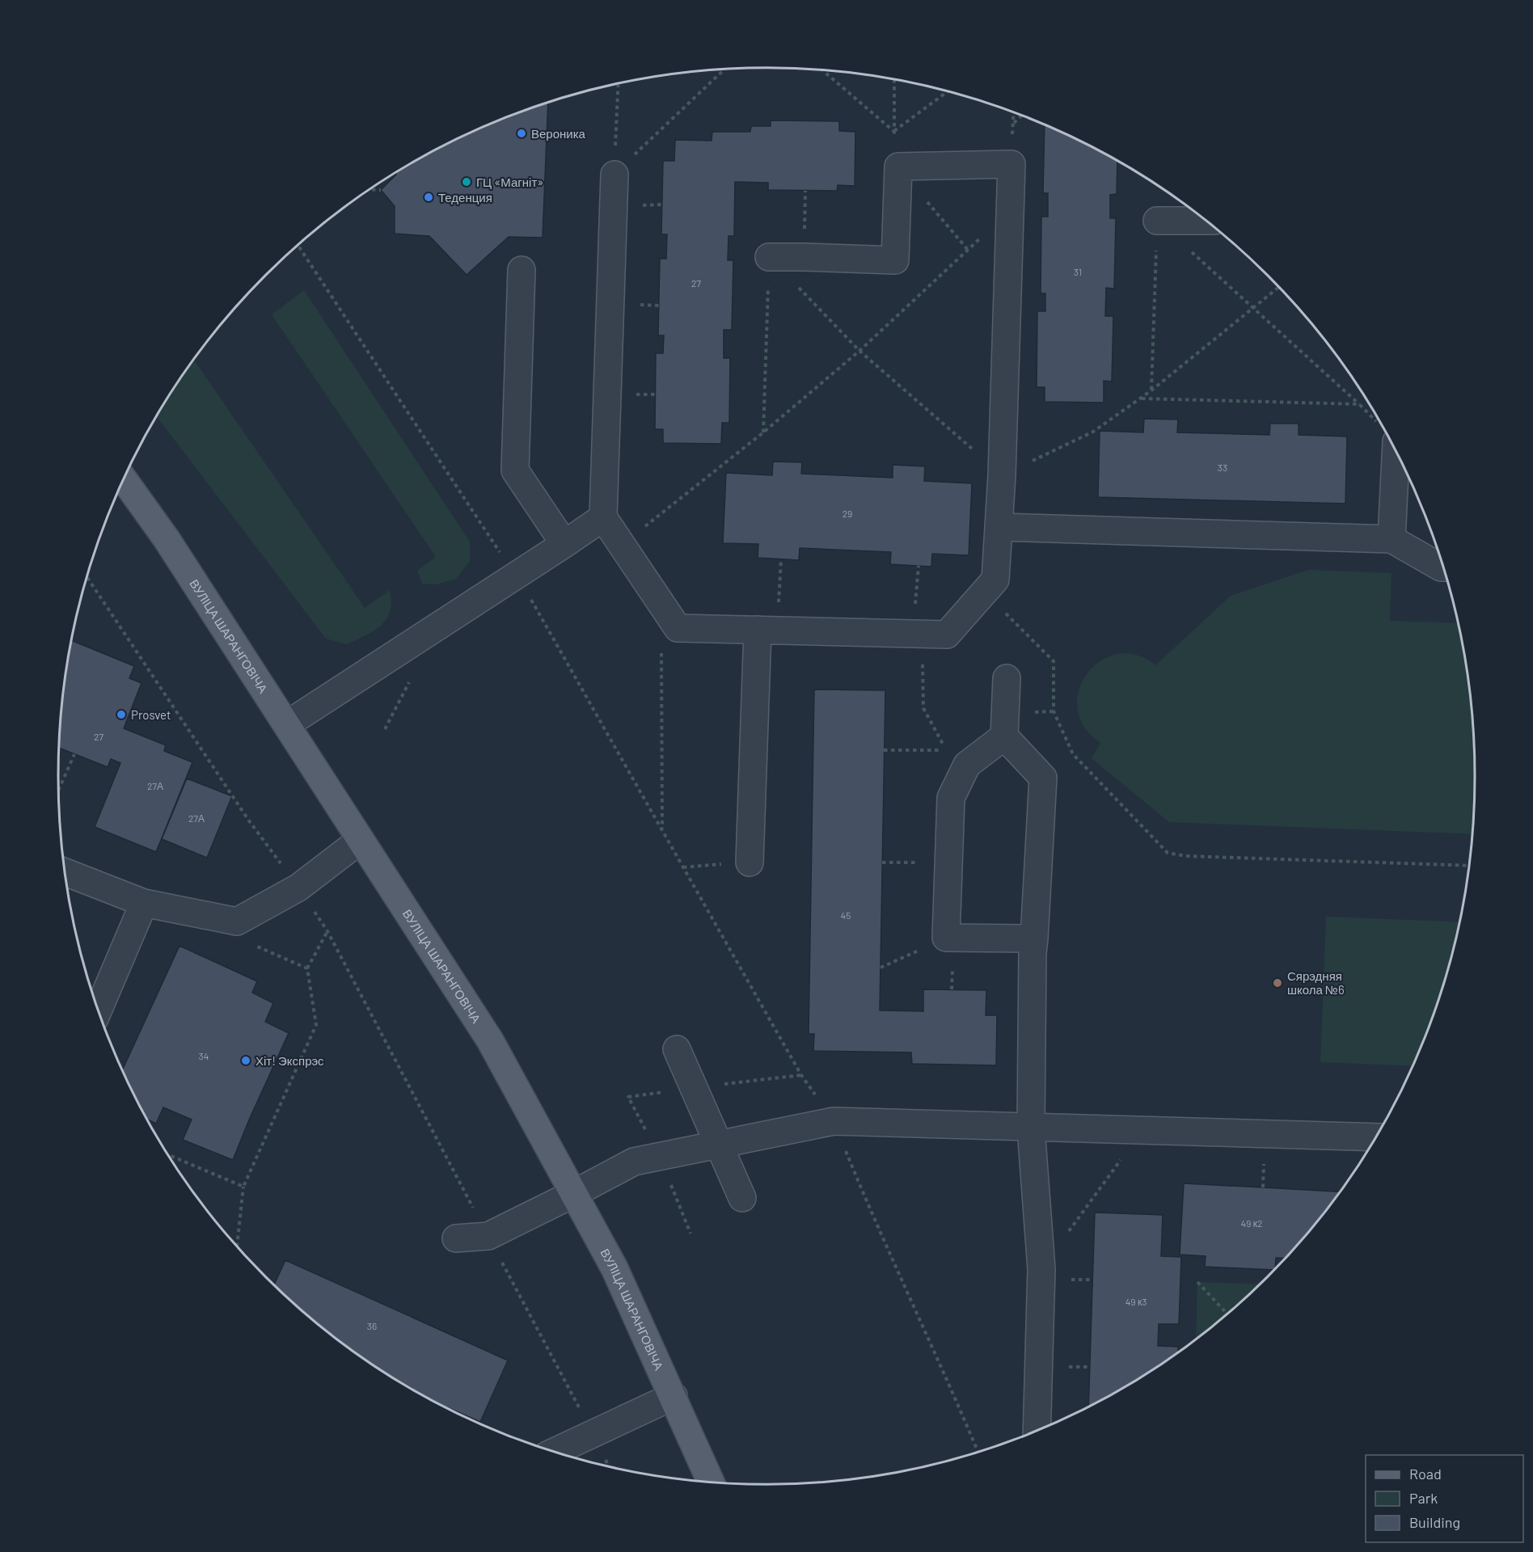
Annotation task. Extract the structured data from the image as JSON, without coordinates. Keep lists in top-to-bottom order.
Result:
{
  "streets": {
    "main road": ["ВУЛІЦА ШАРАНГОВІЧА"]
  },
  "places": [
    "Вероника",
    "ГЦ «Магніт»",
    "Теденция",
    "Prosvet",
    "Сярэдняя школа №6",
    "Хіт! Экспрэс"
  ],
  "house_numbers": [
    "31",
    "27",
    "33",
    "29",
    "27",
    "27А",
    "27А",
    "45",
    "34",
    "49 к2",
    "49 к3",
    "36"
  ],
  "legend": ["Road", "Park", "Building"]
}
